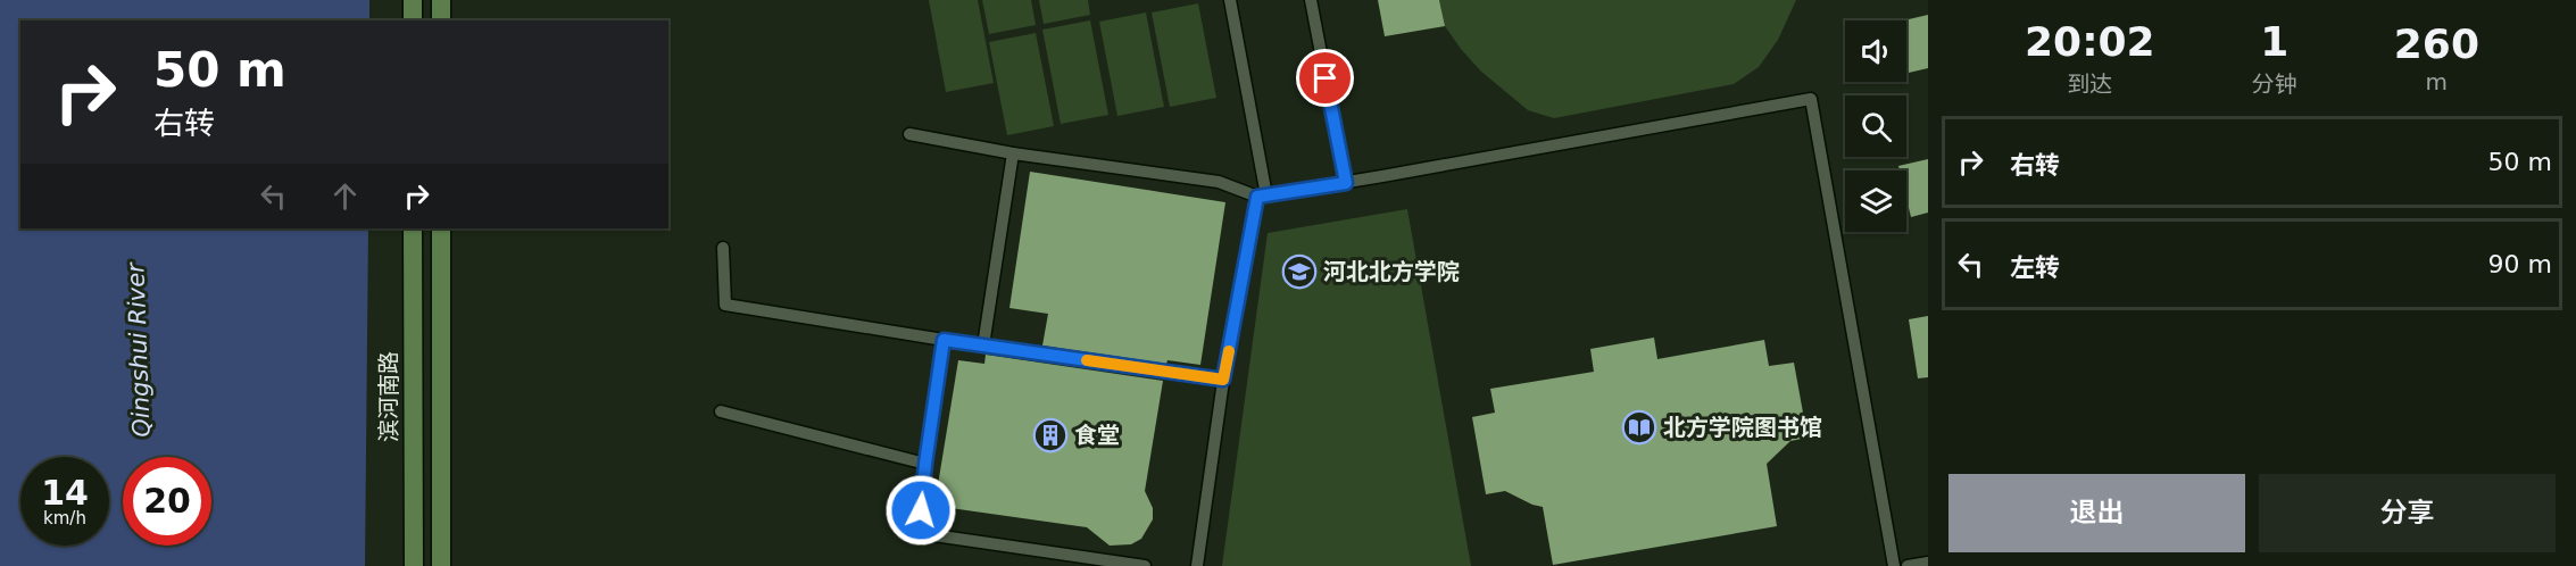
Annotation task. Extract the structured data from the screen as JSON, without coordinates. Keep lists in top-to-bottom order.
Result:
{
  "streets": {
    "main road": ["滨河南路"]
  },
  "water": ["Qingshui River"],
  "places": {
    "school or university": ["河北北方学院"],
    "library": ["北方学院图书馆"],
    "building": ["食堂"]
  },
  "page": {
    "eta": [
      "20:02",
      "到达",
      "1",
      "分钟",
      "260",
      "m"
    ],
    "turn": ["50 m", "右转"],
    "list": [
      {
        "name": "右转",
        "value": "50 m"
      },
      {
        "name": "左转",
        "value": "90 m"
      }
    ],
    "speed": "14 km/h",
    "limit": "20",
    "buttons": ["退出", "分享"]
  }
}
